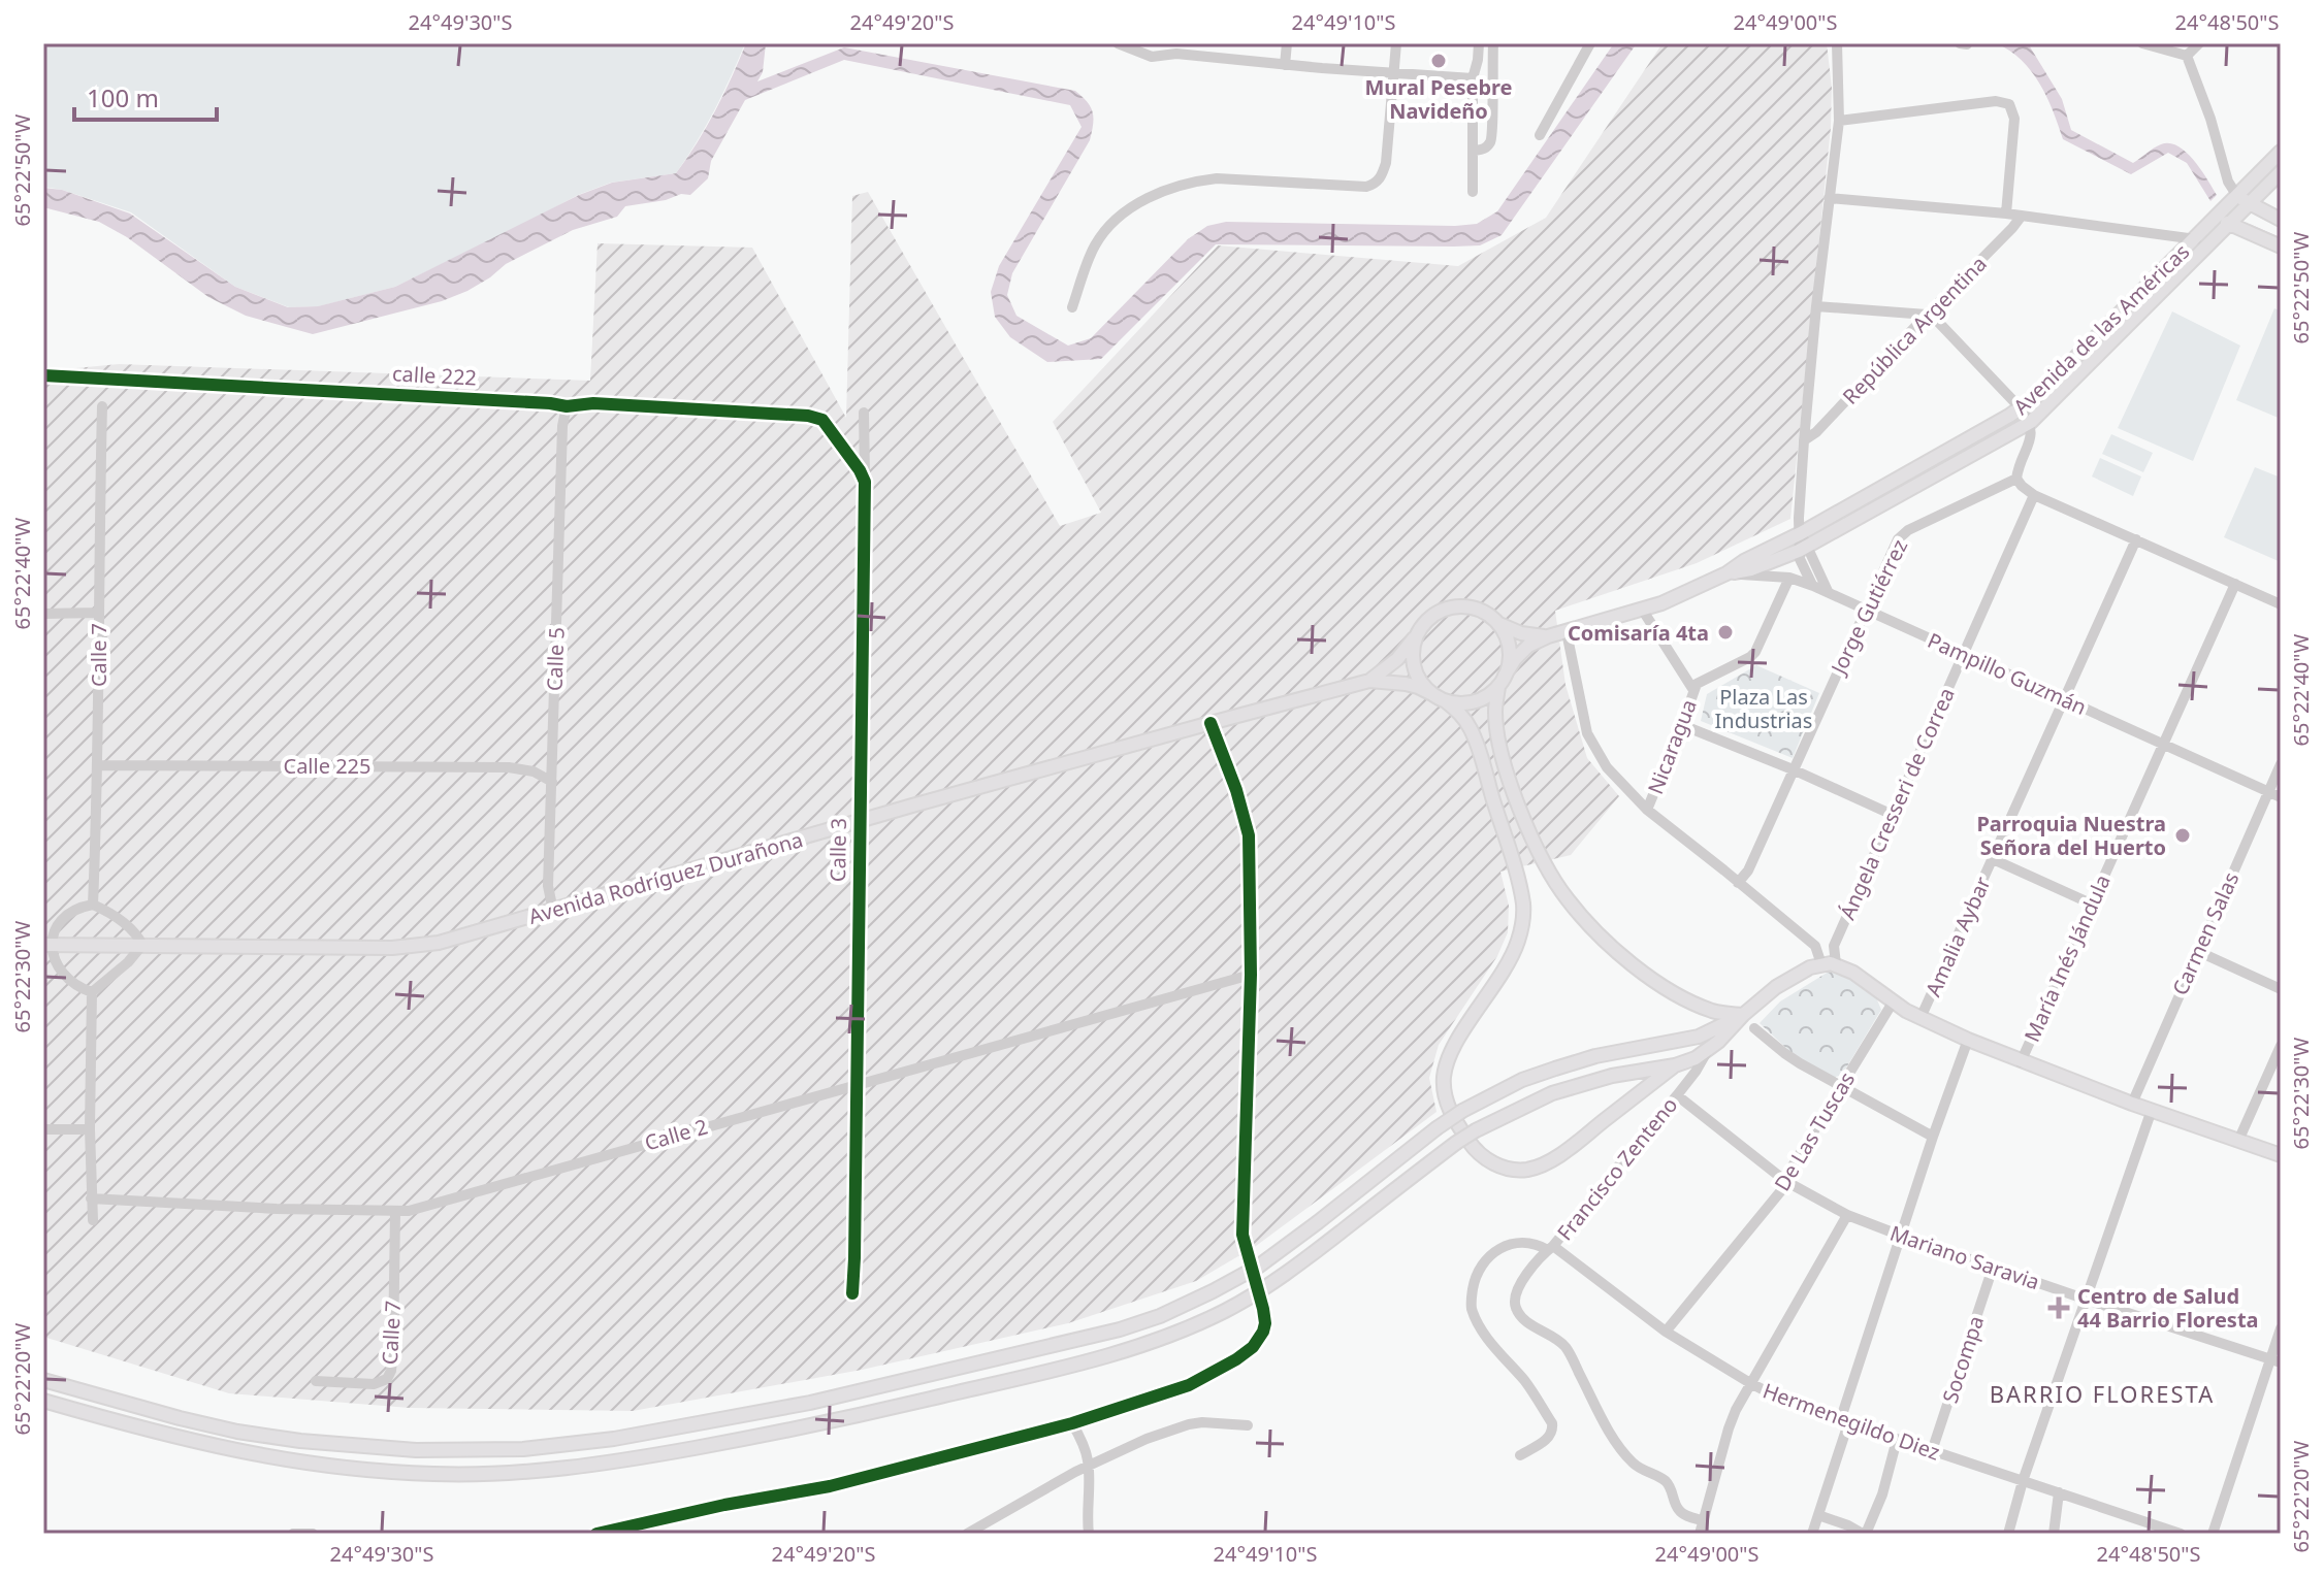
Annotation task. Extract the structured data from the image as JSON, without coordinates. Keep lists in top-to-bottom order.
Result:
{
  "streets": {
    "main road": ["Avenida de las Américas", "Avenida Rodríguez Durañona"],
    "street": [
      "República Argentina",
      "calle 222",
      "Jorge Gutiérrez",
      "Calle 7",
      "Calle 5",
      "Pampillo Guzmán",
      "Nicaragua",
      "Calle 225",
      "Ángela Cresseri de Correa",
      "Calle 3",
      "Carmen Salas",
      "Amalia Aybar",
      "María Inés Jándula",
      "De Las Tuscas",
      "Calle 2",
      "Francisco Zenteno",
      "Mariano Saravia",
      "Socompa",
      "Hermenegildo Diez"
    ]
  },
  "crossings": [
    ["Avenida de las Américas", "Pampillo Guzmán"],
    ["calle 222", "Calle 5"],
    ["calle 222", "Calle 3"],
    ["Jorge Gutiérrez", "Pampillo Guzmán"],
    ["Calle 7", "Calle 225"],
    ["Calle 7", "Calle 2"],
    ["Calle 5", "Calle 225"],
    ["Calle 5", "Avenida Rodríguez Durañona"],
    ["Pampillo Guzmán", "Nicaragua"],
    ["Pampillo Guzmán", "Ángela Cresseri de Correa"],
    ["Pampillo Guzmán", "Carmen Salas"],
    ["Pampillo Guzmán", "Amalia Aybar"],
    ["Pampillo Guzmán", "María Inés Jándula"],
    ["Calle 3", "Avenida Rodríguez Durañona"],
    ["Calle 3", "Calle 2"],
    ["De Las Tuscas", "Mariano Saravia"],
    ["De Las Tuscas", "Hermenegildo Diez"],
    ["Francisco Zenteno", "Mariano Saravia"],
    ["Francisco Zenteno", "Hermenegildo Diez"],
    ["Mariano Saravia", "Socompa"],
    ["Socompa", "Hermenegildo Diez"]
  ],
  "districts": ["BARRIO FLORESTA"],
  "parks": ["Plaza Las Industrias"],
  "places": {
    "other": ["Mural Pesebre Navideño", "Comisaría 4ta", "Parroquia Nuestra Señora del Huerto"],
    "health": ["Centro de Salud 44 Barrio Floresta"]
  },
  "scale_bar": "100 m",
  "coordinates": [
    "24°49'30\"S",
    "24°49'20\"S",
    "24°49'10\"S",
    "24°49'00\"S",
    "24°48'50\"S",
    "65°22'50\"W",
    "65°22'40\"W",
    "65°22'30\"W",
    "65°22'20\"W"
  ]
}
